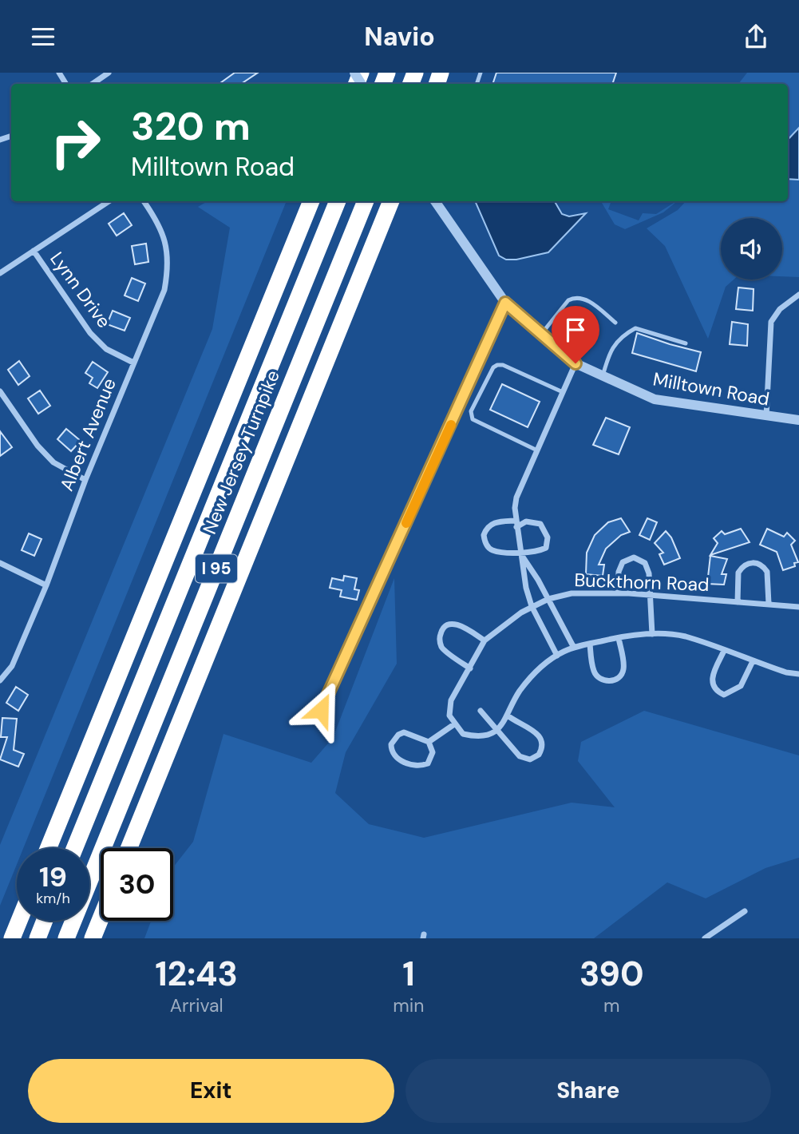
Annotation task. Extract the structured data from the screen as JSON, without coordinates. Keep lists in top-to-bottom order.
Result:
{
  "streets": {
    "highway": ["New Jersey Turnpike", "I 95"],
    "street": [
      "Lynn Drive",
      "Milltown Road",
      "Albert Avenue",
      "Buckthorn Road"
    ]
  },
  "crossings": [
    ["Lynn Drive", "Albert Avenue"]
  ],
  "page": {
    "header": "Navio",
    "turn": ["320 m", "Milltown Road"],
    "speed": "19 km/h",
    "limit": "30",
    "eta": [
      "12:43",
      "Arrival",
      "1",
      "min",
      "390",
      "m"
    ],
    "buttons": ["Exit", "Share"]
  }
}
